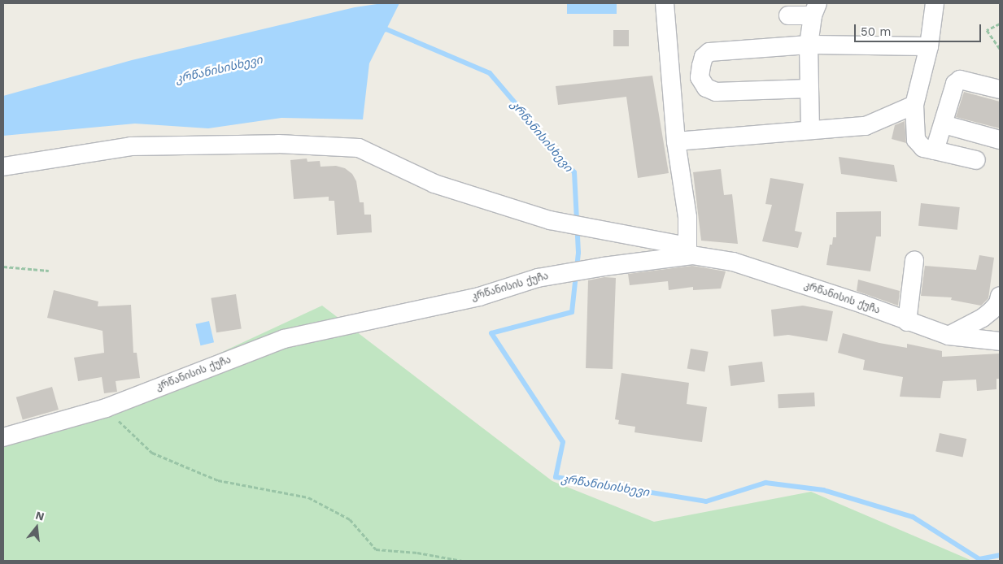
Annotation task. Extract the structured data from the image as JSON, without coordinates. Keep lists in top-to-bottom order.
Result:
{
  "streets": {
    "street": ["კრწანისის ქუჩა"]
  },
  "water": ["კრწანისისხევი"],
  "scale_bar": "50 m",
  "north": "top"
}
